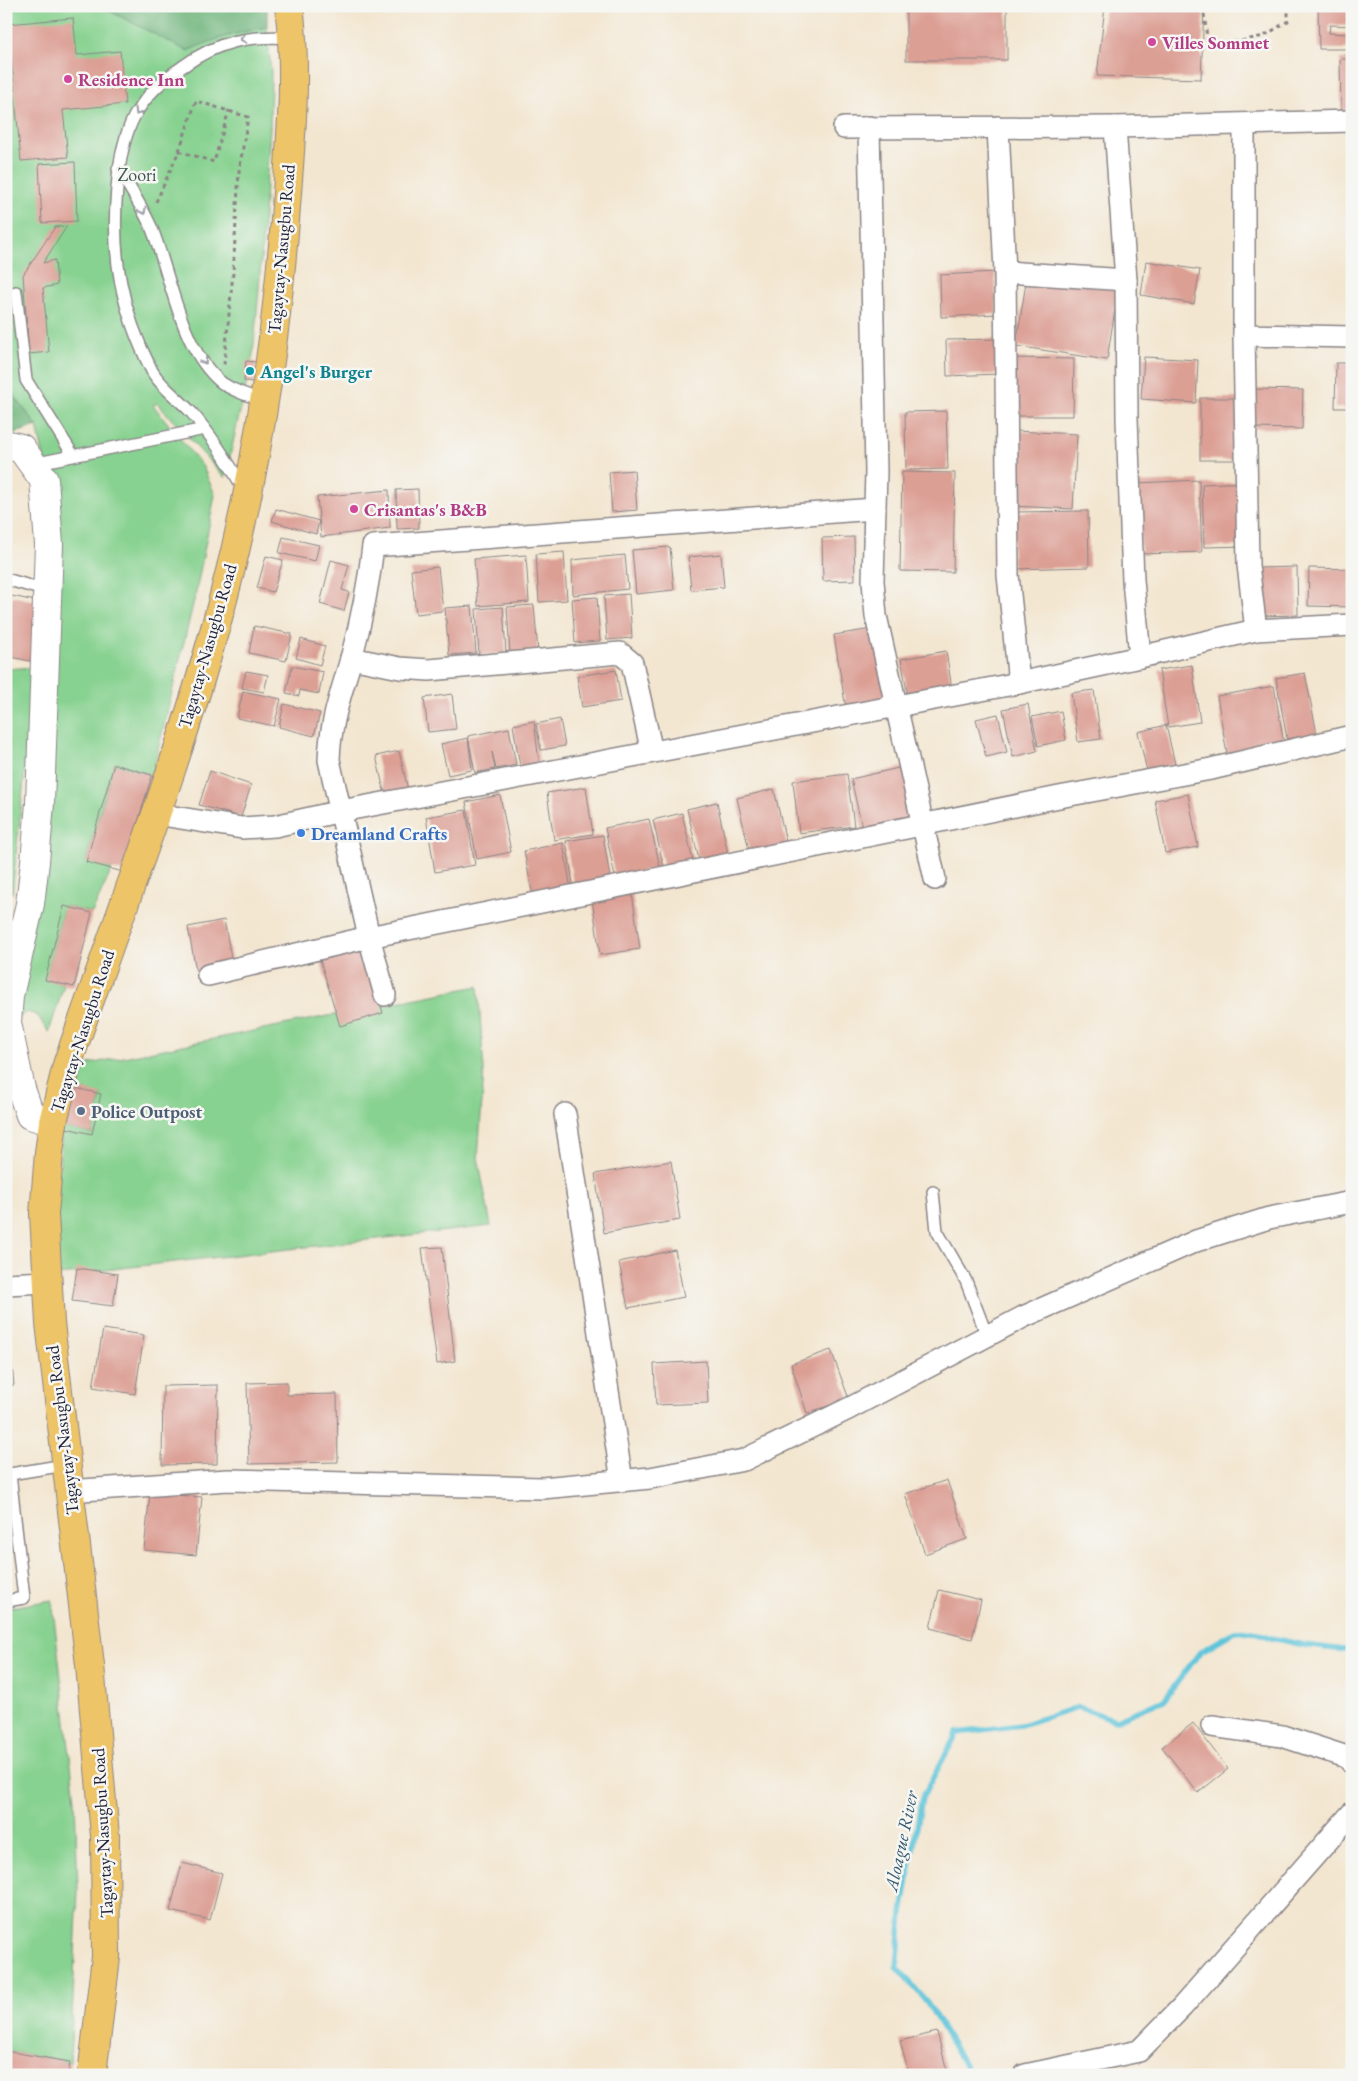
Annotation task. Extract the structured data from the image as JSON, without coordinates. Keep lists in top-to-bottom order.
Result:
{
  "streets": {
    "main road": ["Tagaytay-Nasugbu Road"]
  },
  "water": ["Aloague River"],
  "parks": ["Zoori"],
  "places": [
    "Villes Sommet",
    "Residence Inn",
    "Angel's Burger",
    "Crisantas's B&B",
    "Dreamland Crafts",
    "Police Outpost"
  ]
}
